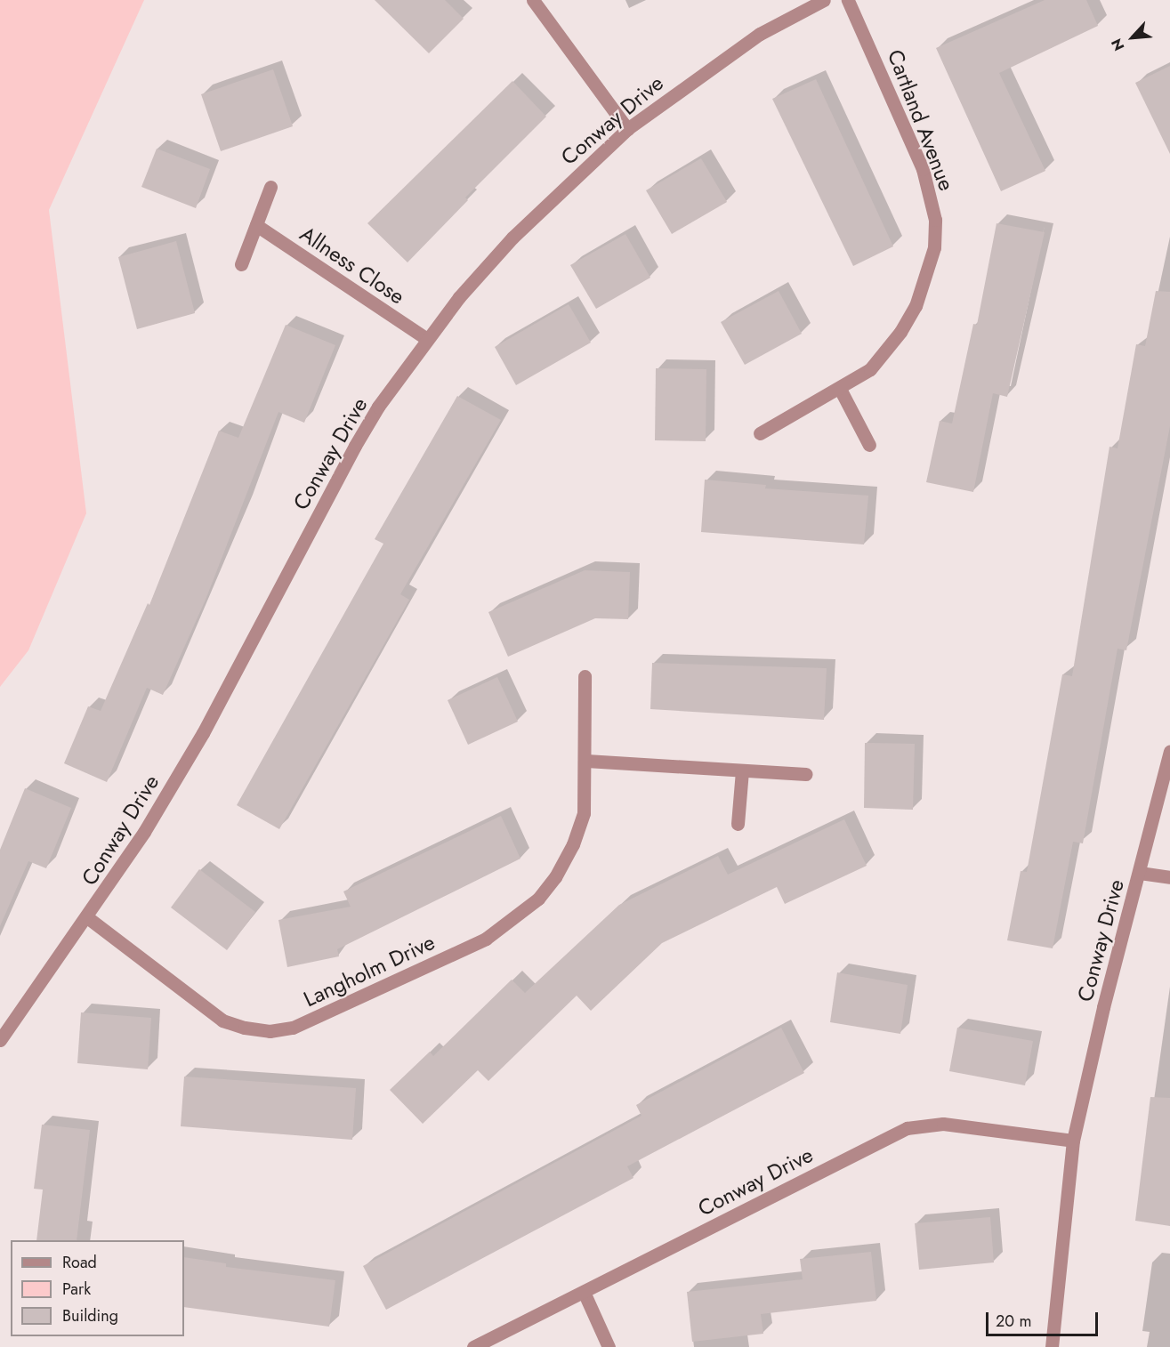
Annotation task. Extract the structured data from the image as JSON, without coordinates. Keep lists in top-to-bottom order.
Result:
{
  "streets": {
    "street": [
      "Conway Drive",
      "Cartland Avenue",
      "Allness Close",
      "Langholm Drive"
    ]
  },
  "crossings": [
    ["Conway Drive", "Allness Close"],
    ["Conway Drive", "Langholm Drive"]
  ],
  "legend": ["Road", "Park", "Building"],
  "scale_bar": "20 m",
  "north": "bottom left"
}
